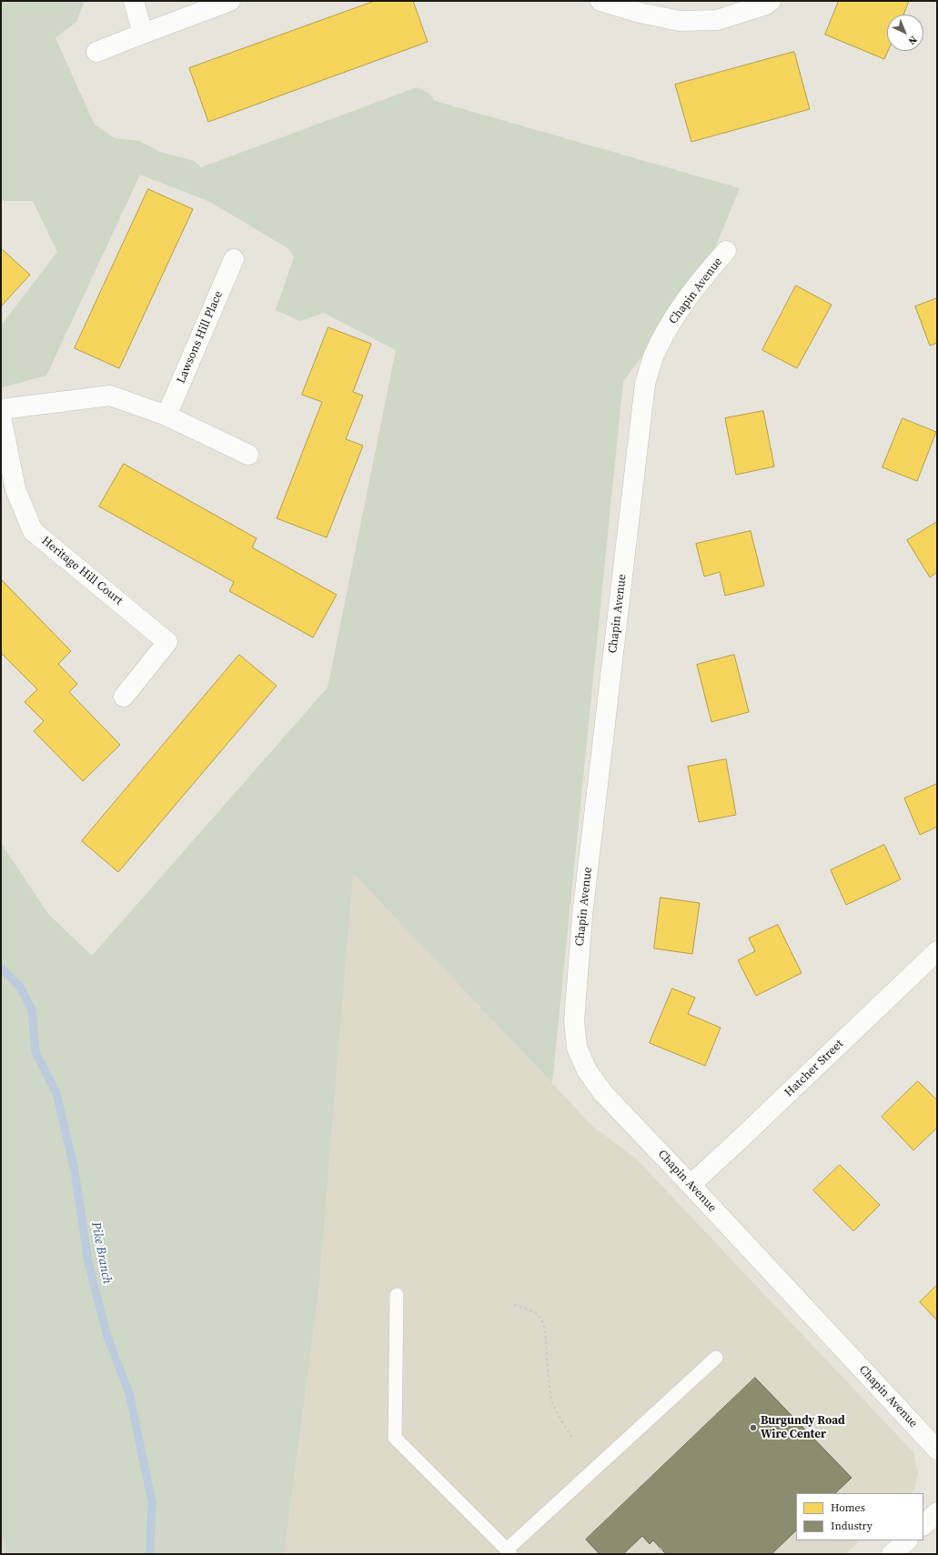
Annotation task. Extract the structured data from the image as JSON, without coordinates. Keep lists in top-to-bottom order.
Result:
{
  "streets": {
    "street": [
      "Chapin Avenue",
      "Lawsons Hill Place",
      "Heritage Hill Court",
      "Hatcher Street"
    ]
  },
  "crossings": [
    ["Chapin Avenue", "Hatcher Street"]
  ],
  "water": ["Pike Branch"],
  "places": ["Burgundy Road Wire Center"],
  "legend": ["Homes", "Industry"],
  "north": "bottom right"
}
